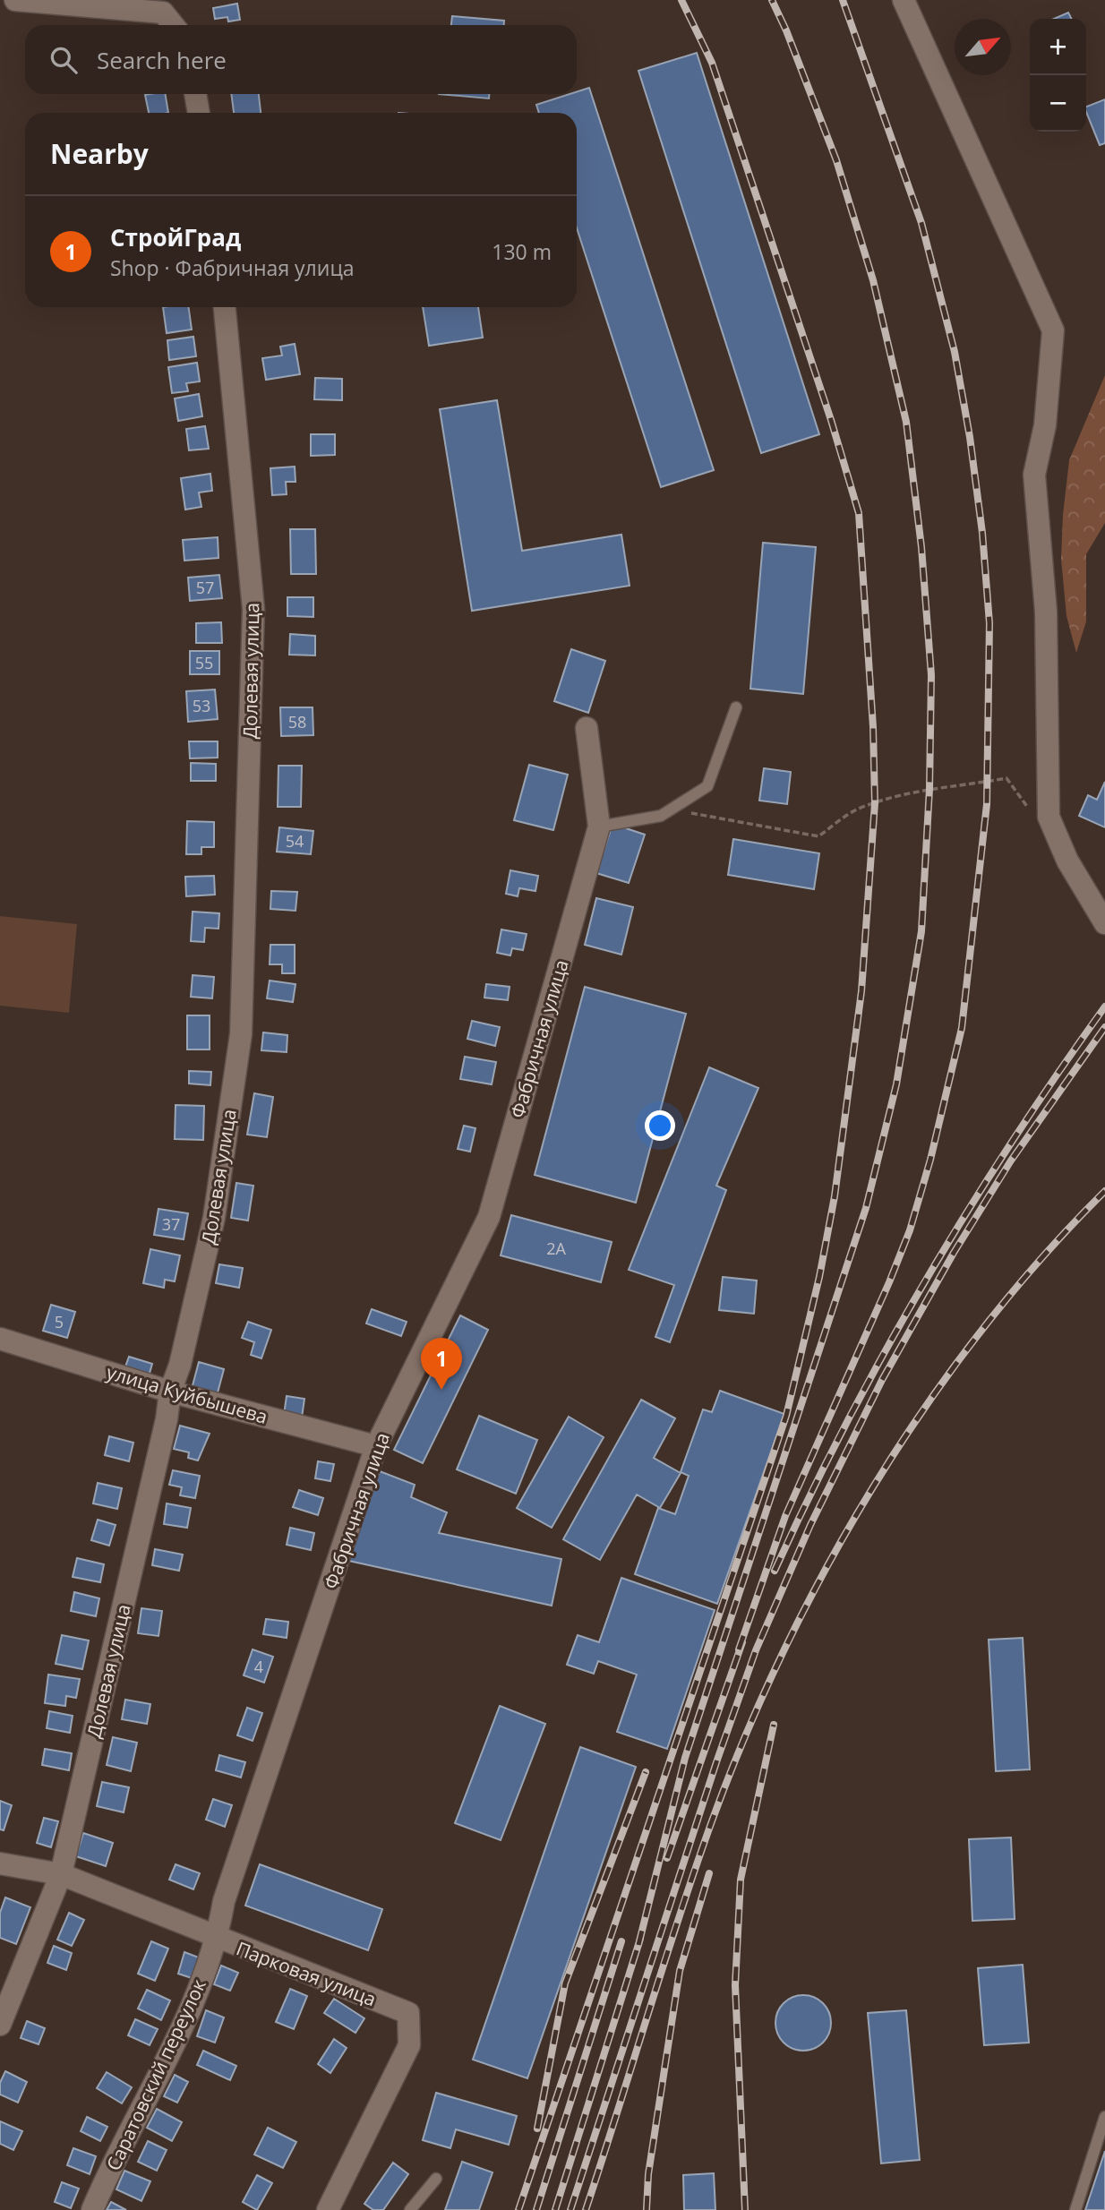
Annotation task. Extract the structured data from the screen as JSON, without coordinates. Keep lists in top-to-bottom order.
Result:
{
  "streets": {
    "street": [
      "Долевая улица",
      "Фабричная улица",
      "улица Куйбышева",
      "Парковая улица",
      "Саратовский переулок"
    ]
  },
  "crossings": [
    ["Долевая улица", "улица Куйбышева"],
    ["Долевая улица", "Парковая улица"],
    ["Фабричная улица", "улица Куйбышева"],
    ["Фабричная улица", "Парковая улица"],
    ["Фабричная улица", "Саратовский переулок"],
    ["Парковая улица", "Саратовский переулок"]
  ],
  "house_numbers": [
    "57",
    "55",
    "53",
    "58",
    "54",
    "37",
    "2А",
    "5",
    "4"
  ],
  "north": "top right",
  "page": {
    "map_buttons": ["+", "−"],
    "search": "Search here",
    "heading": "Nearby",
    "list": [
      {
        "mark": "1",
        "name": "СтройГрад",
        "note": "Shop · Фабричная улица",
        "value": "130 m"
      }
    ],
    "pins": "1"
  }
}
